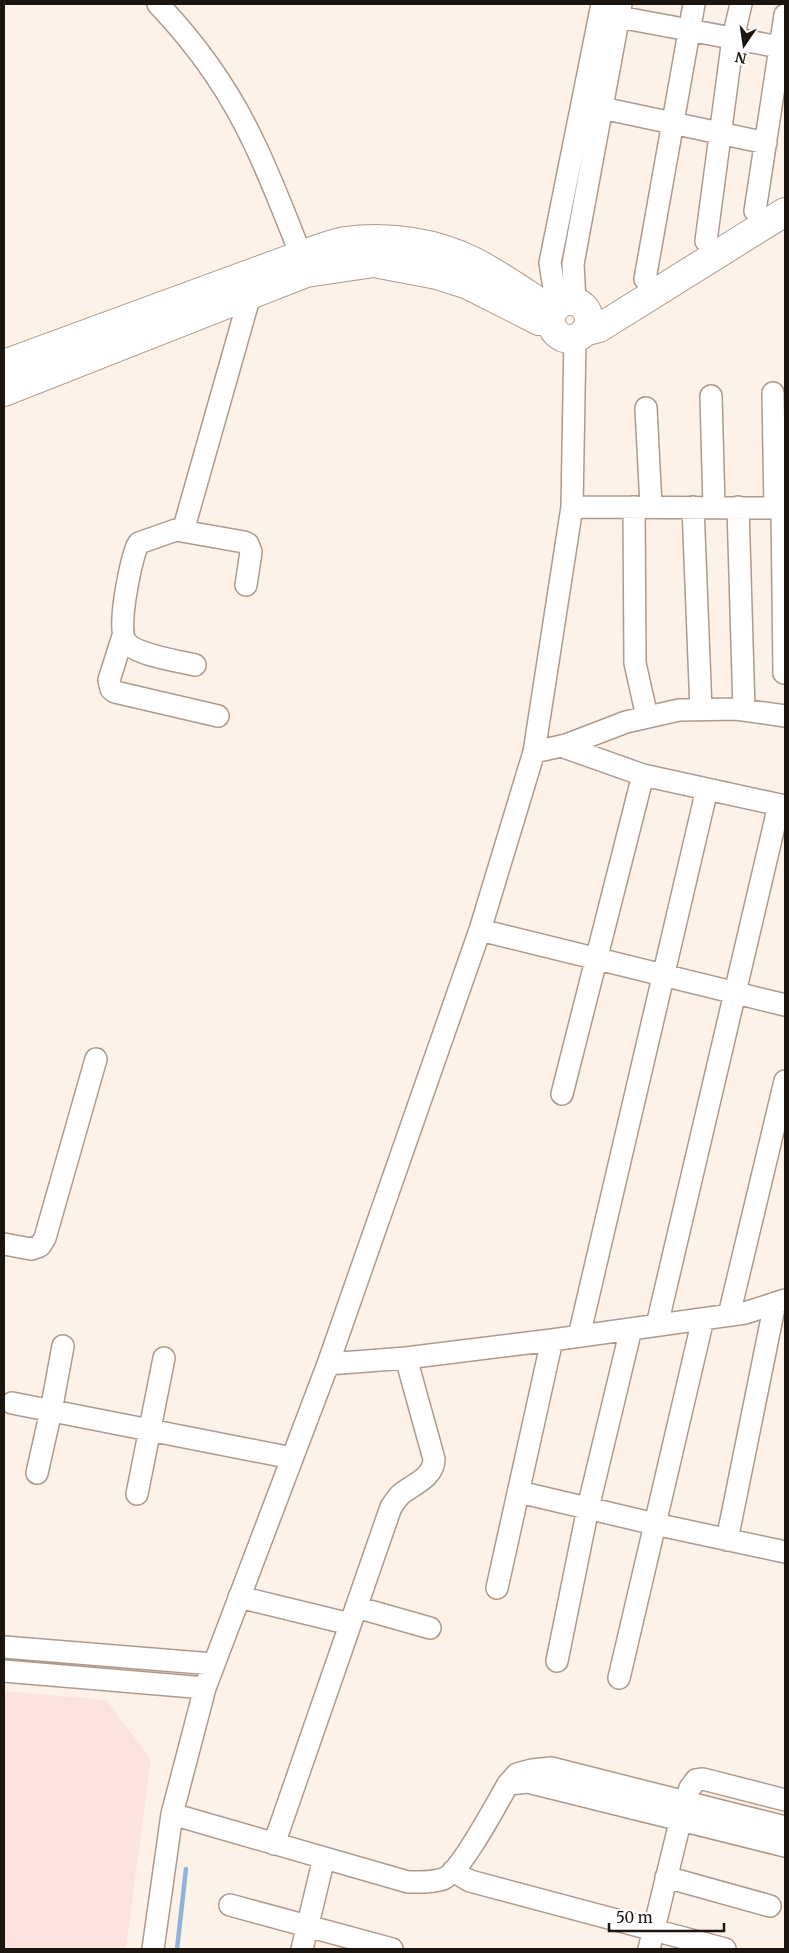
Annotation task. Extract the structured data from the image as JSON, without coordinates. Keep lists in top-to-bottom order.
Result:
{
  "scale_bar": "50 m",
  "north": "bottom"
}
